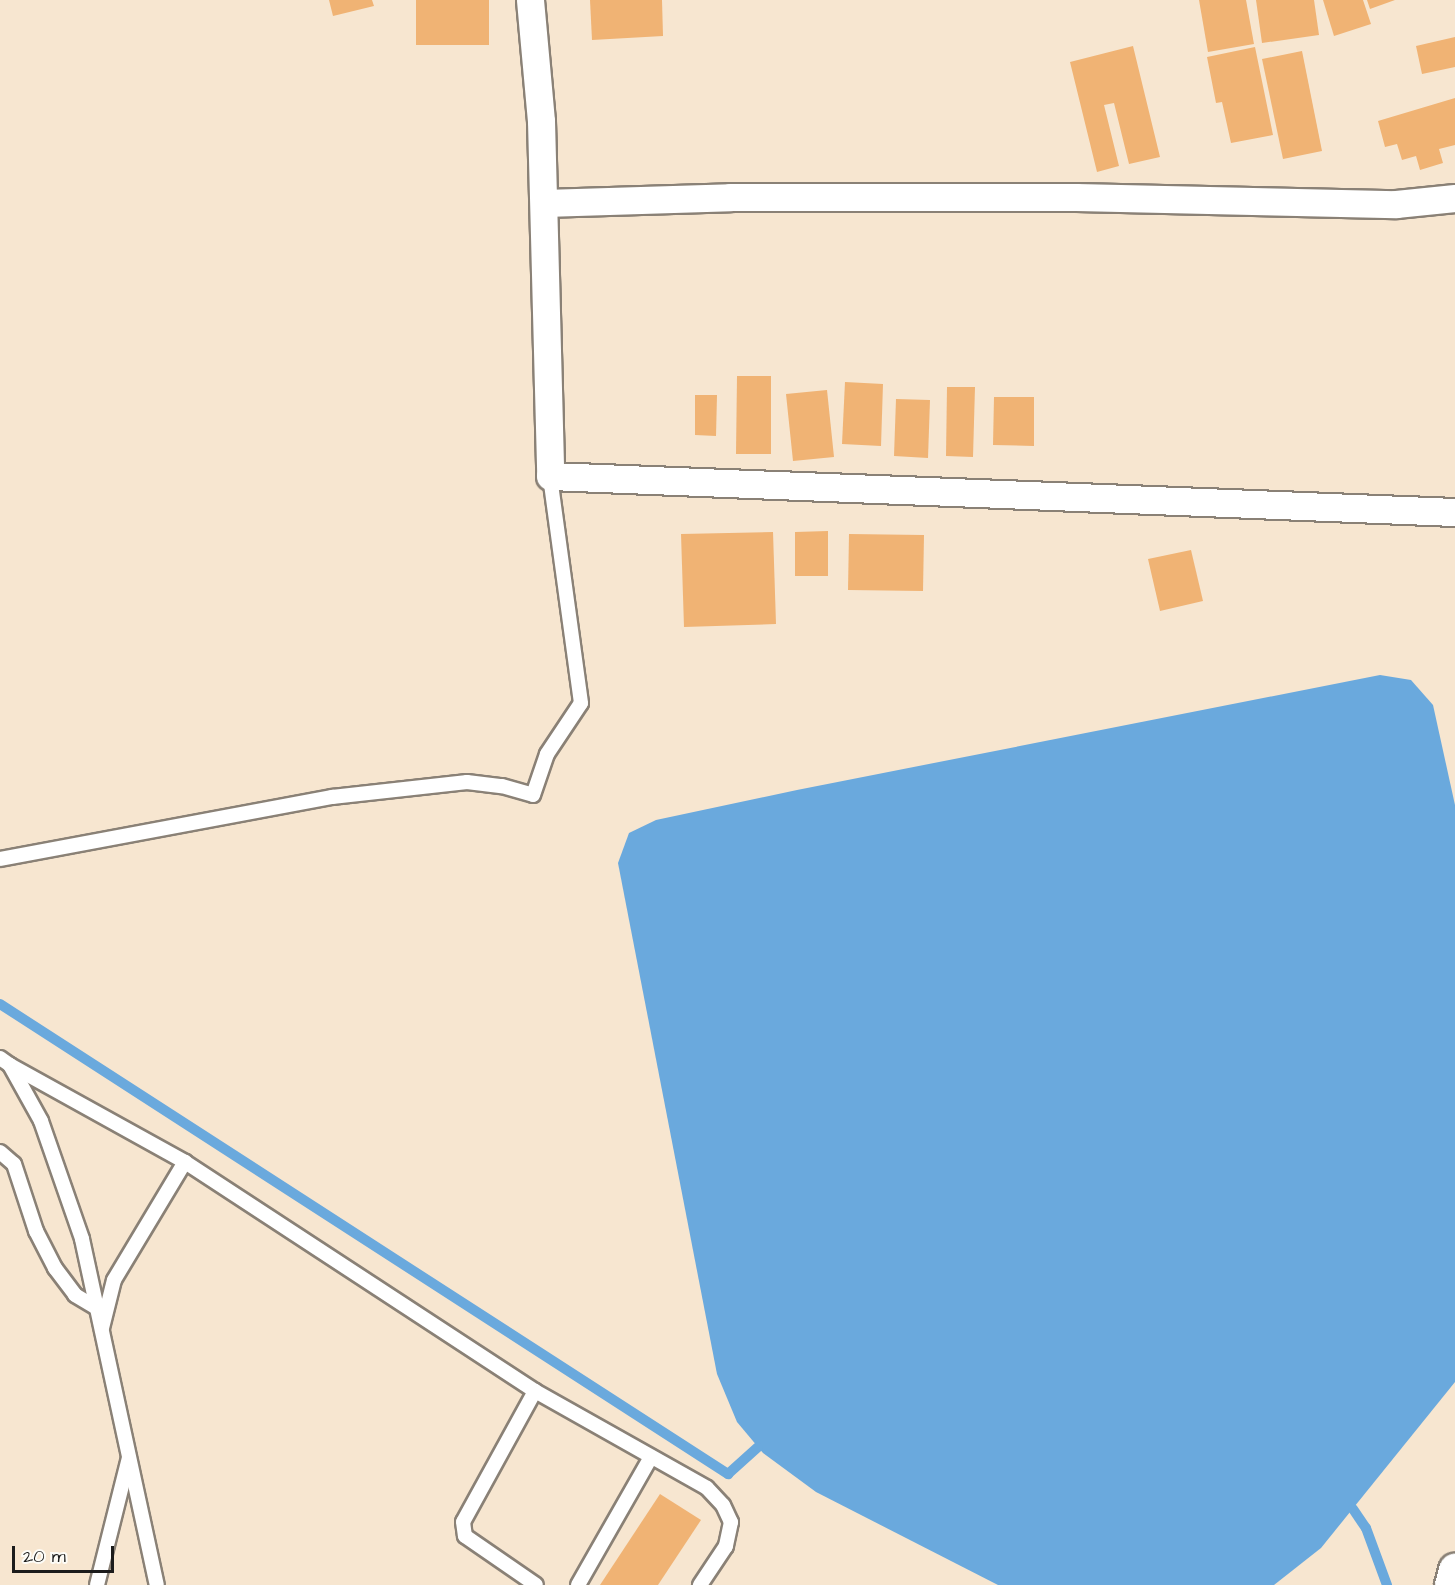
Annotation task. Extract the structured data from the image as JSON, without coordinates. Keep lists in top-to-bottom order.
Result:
{
  "scale_bar": "20 m"
}
